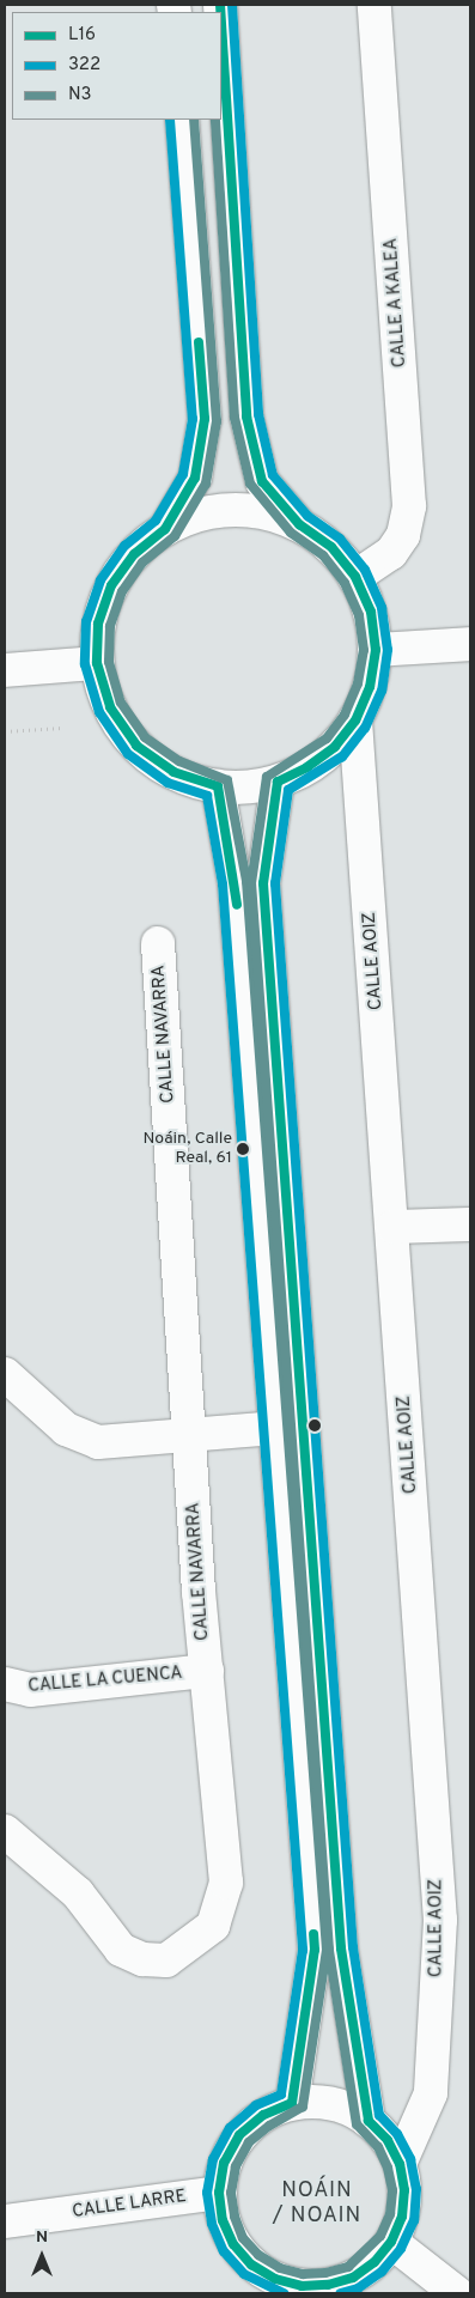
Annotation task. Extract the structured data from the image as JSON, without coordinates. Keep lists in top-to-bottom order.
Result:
{
  "streets": {
    "main road": [
      "CALLE A KALEA",
      "CALLE AOIZ",
      "CALLE NAVARRA",
      "CALLE LA CUENCA",
      "CALLE LARRE"
    ]
  },
  "crossings": [
    ["CALLE AOIZ", "CALLE LARRE"],
    ["CALLE NAVARRA", "CALLE LA CUENCA"]
  ],
  "districts": ["NOÁIN / NOAIN"],
  "places": ["Noáin, Calle Real, 61"],
  "lines": ["transit line L16", "transit line 322", "transit line N3"],
  "legend": ["L16", "322", "N3"],
  "north": "top"
}
